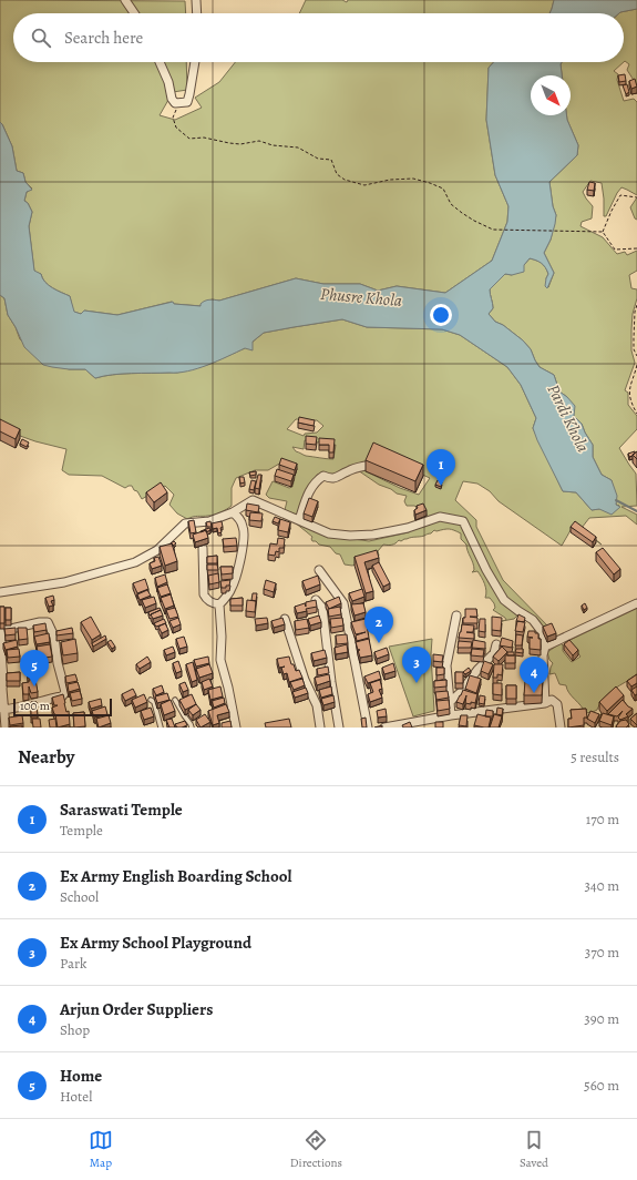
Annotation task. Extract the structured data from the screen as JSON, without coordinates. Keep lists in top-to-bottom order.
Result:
{
  "water": ["Phusre Khola", "Pardi Khola"],
  "scale_bar": "100 m",
  "north": "bottom right",
  "page": {
    "search": "Search here",
    "pins": [
      "1",
      "2",
      "3",
      "5",
      "4"
    ],
    "scale": "100 m",
    "heading": ["Nearby", "5 results"],
    "list": [
      {
        "mark": "1",
        "name": "Saraswati Temple",
        "note": "Temple",
        "value": "170 m"
      },
      {
        "mark": "2",
        "name": "Ex Army English Boarding School",
        "note": "School",
        "value": "340 m"
      },
      {
        "mark": "3",
        "name": "Ex Army School Playground",
        "note": "Park",
        "value": "370 m"
      },
      {
        "mark": "4",
        "name": "Arjun Order Suppliers",
        "note": "Shop",
        "value": "390 m"
      },
      {
        "mark": "5",
        "name": "Home",
        "note": "Hotel",
        "value": "560 m"
      }
    ],
    "nav": ["Map", "Directions", "Saved"]
  }
}
